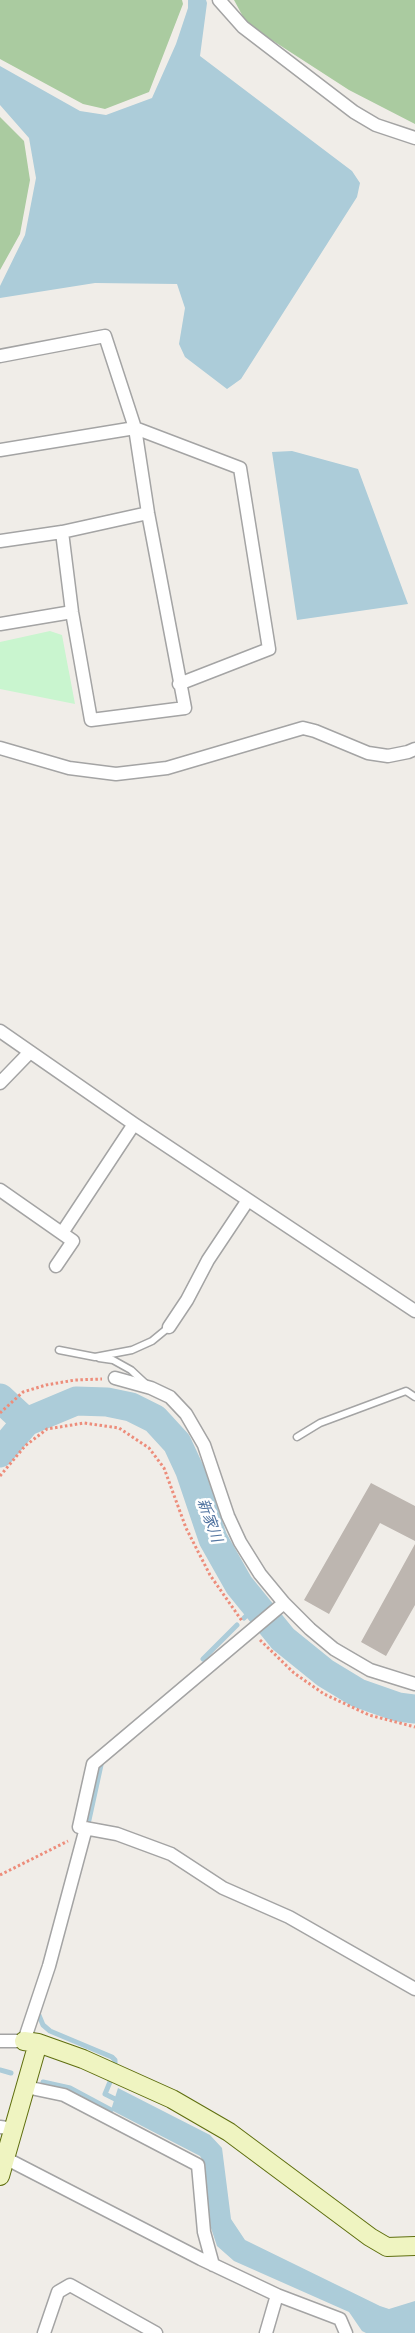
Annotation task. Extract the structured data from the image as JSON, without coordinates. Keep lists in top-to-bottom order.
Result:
{
  "water": ["新家川"]
}
